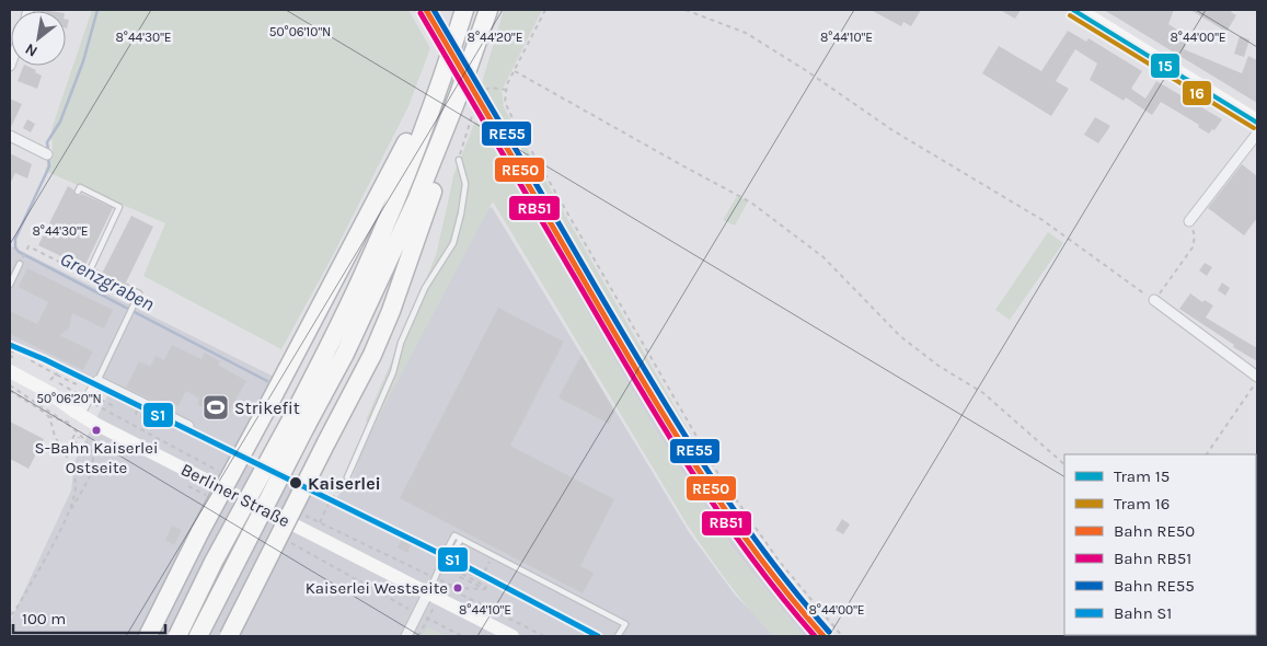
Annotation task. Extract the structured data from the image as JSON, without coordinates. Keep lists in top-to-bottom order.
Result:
{
  "streets": {
    "main road": ["Berliner Straße"]
  },
  "water": ["Grenzgraben"],
  "places": {
    "sports": ["Strikefit"],
    "other": ["S-Bahn Kaiserlei Ostseite", "Kaiserlei", "Kaiserlei Westseite"]
  },
  "lines": [
    "tram line 15",
    "rail line RE50",
    "rail line RE55",
    "rail line RB51",
    "tram line 16",
    "rail line S1"
  ],
  "legend": [
    "Tram 15",
    "Tram 16",
    "Bahn RE50",
    "Bahn RB51",
    "Bahn RE55",
    "Bahn S1"
  ],
  "scale_bar": "100 m",
  "north": "bottom left",
  "coordinates": [
    "50°06'10\"N",
    "8°44'30\"E",
    "8°44'20\"E",
    "8°44'10\"E",
    "8°44'00\"E",
    "50°06'20\"N"
  ]
}
